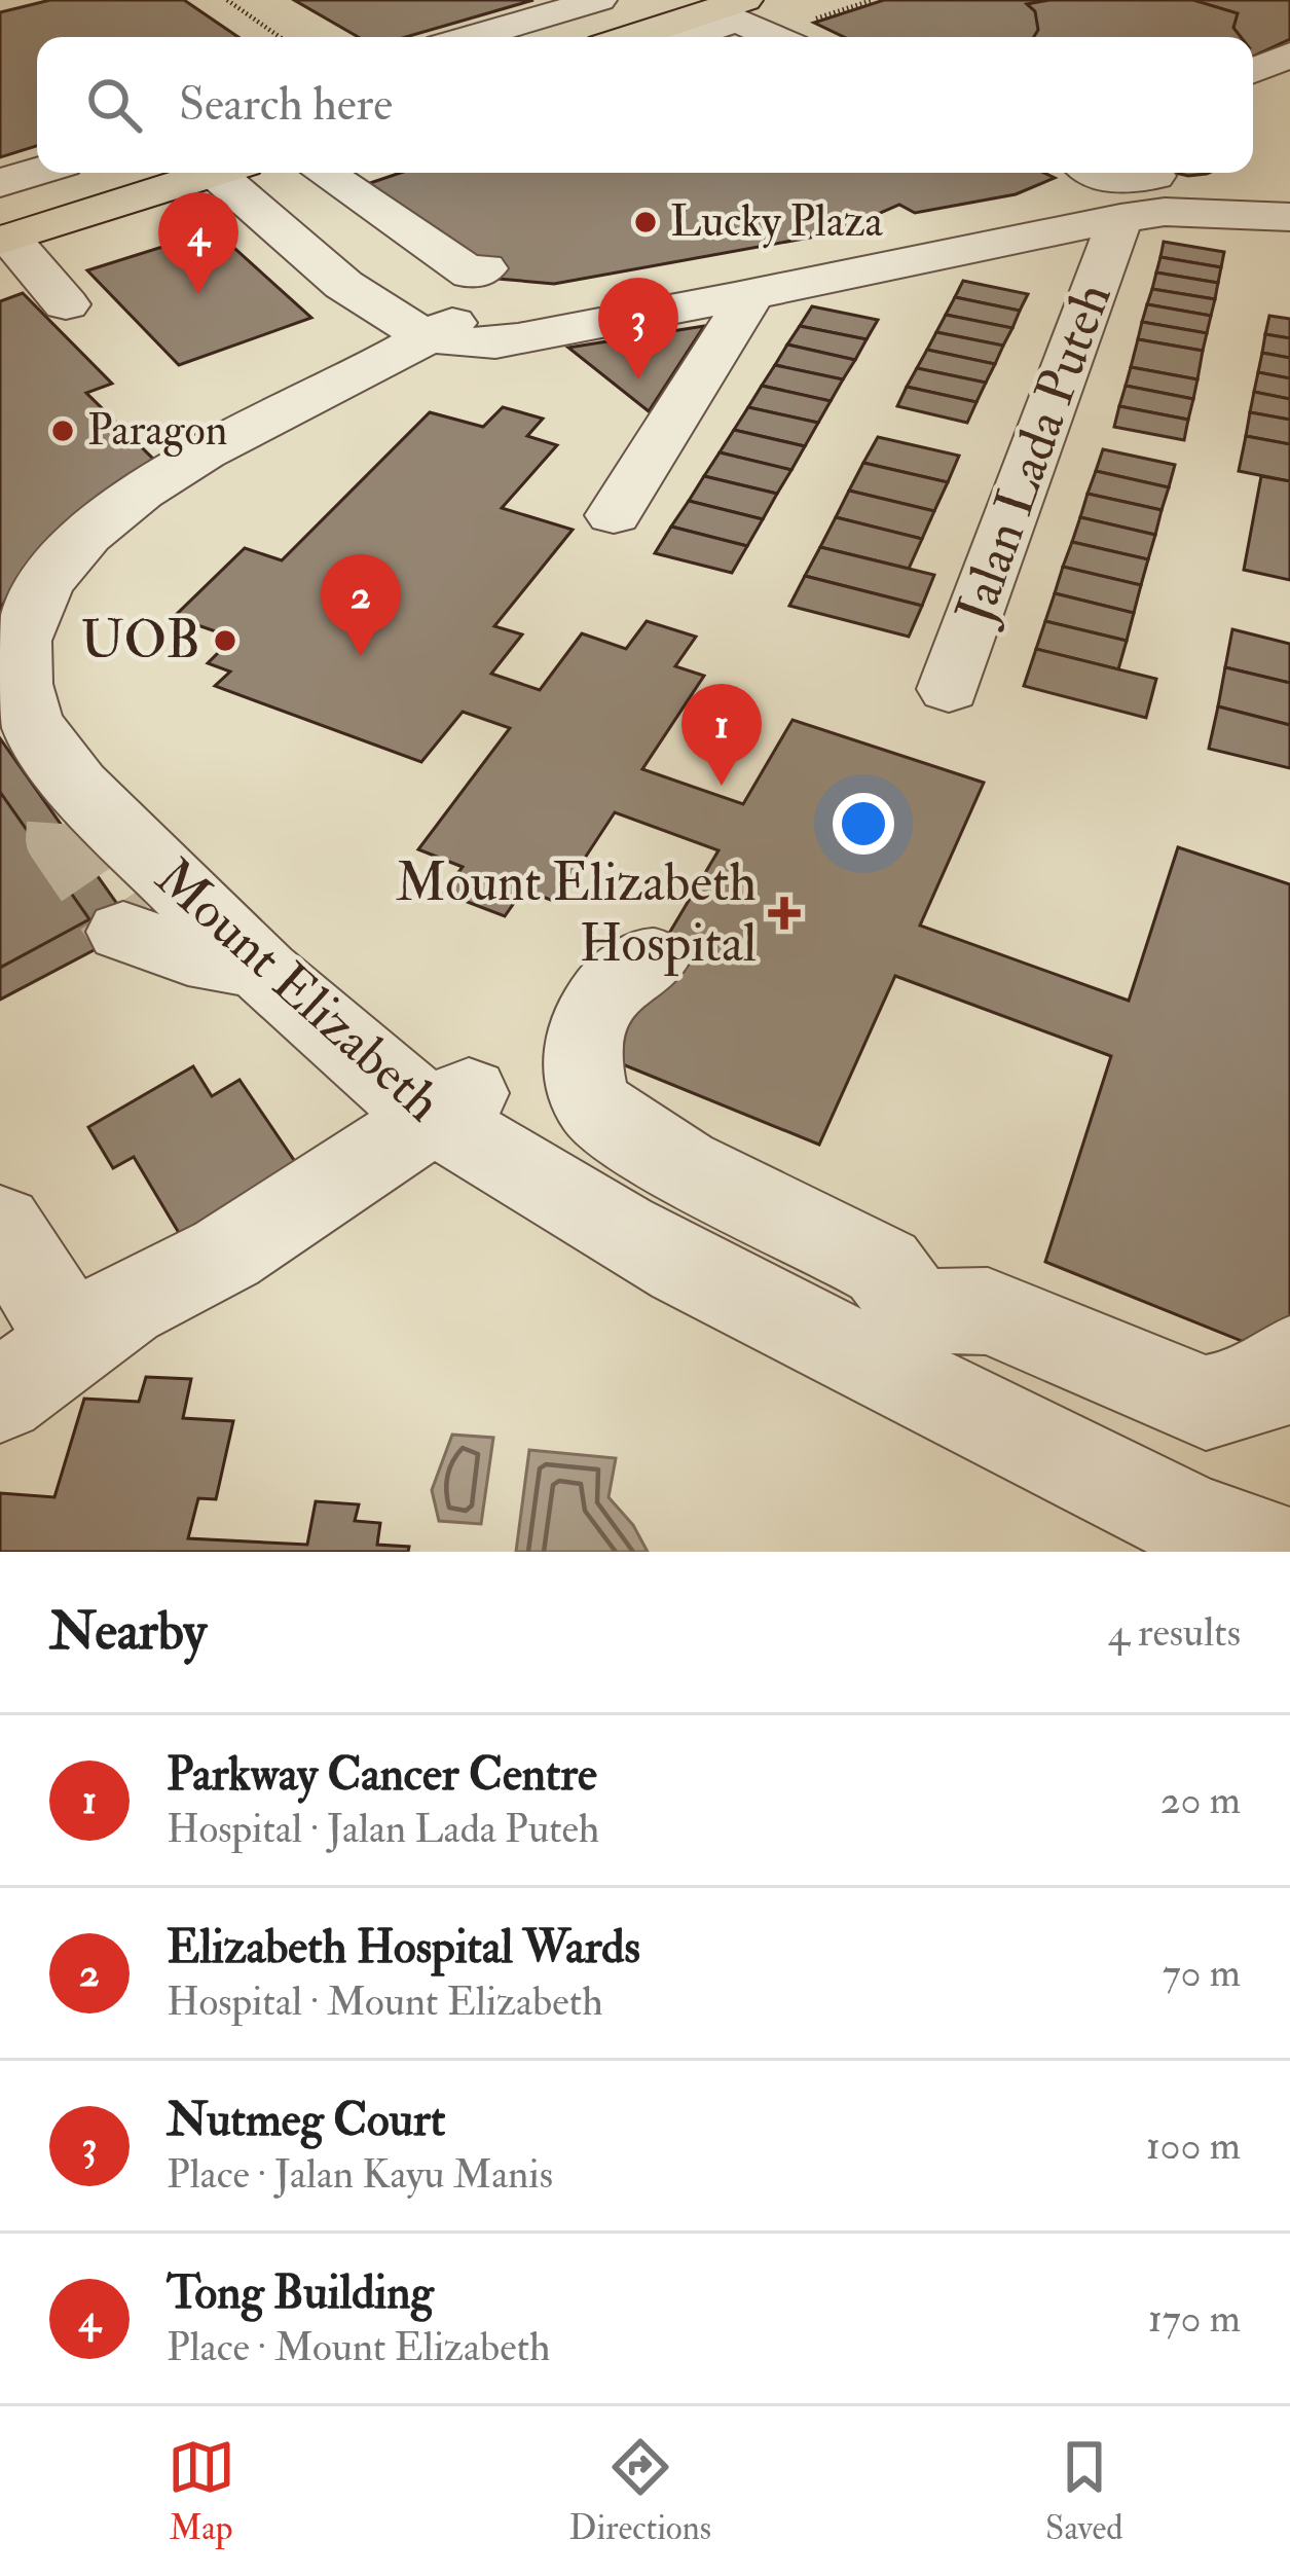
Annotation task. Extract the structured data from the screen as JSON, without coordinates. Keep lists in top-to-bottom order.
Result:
{
  "streets": {
    "street": ["Jalan Lada Puteh", "Mount Elizabeth"]
  },
  "places": {
    "other": ["Lucky Plaza", "Paragon", "UOB"],
    "health": ["Mount Elizabeth Hospital"]
  },
  "page": {
    "search": "Search here",
    "pins": [
      "4",
      "3",
      "2",
      "1"
    ],
    "heading": ["Nearby", "4 results"],
    "list": [
      {
        "mark": "1",
        "name": "Parkway Cancer Centre",
        "note": "Hospital · Jalan Lada Puteh",
        "value": "20 m"
      },
      {
        "mark": "2",
        "name": "Elizabeth Hospital Wards",
        "note": "Hospital · Mount Elizabeth",
        "value": "70 m"
      },
      {
        "mark": "3",
        "name": "Nutmeg Court",
        "note": "Place · Jalan Kayu Manis",
        "value": "100 m"
      },
      {
        "mark": "4",
        "name": "Tong Building",
        "note": "Place · Mount Elizabeth",
        "value": "170 m"
      }
    ],
    "nav": ["Map", "Directions", "Saved"]
  }
}
